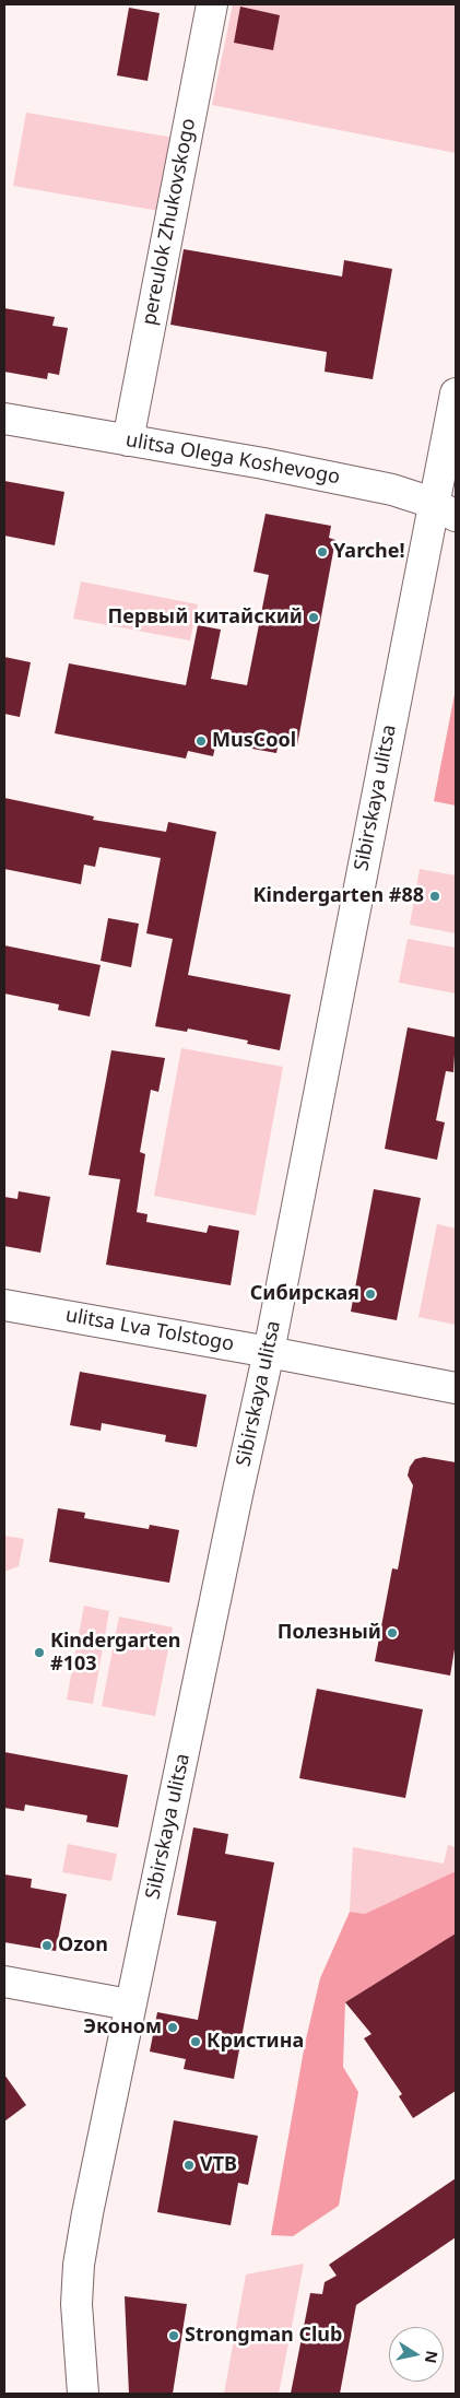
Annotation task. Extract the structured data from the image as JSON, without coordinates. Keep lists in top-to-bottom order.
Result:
{
  "streets": {
    "main road": [
      "pereulok Zhukovskogo",
      "ulitsa Olega Koshevogo",
      "Sibirskaya ulitsa",
      "ulitsa Lva Tolstogo"
    ]
  },
  "crossings": [
    ["pereulok Zhukovskogo", "ulitsa Olega Koshevogo"],
    ["ulitsa Olega Koshevogo", "Sibirskaya ulitsa"],
    ["Sibirskaya ulitsa", "ulitsa Lva Tolstogo"]
  ],
  "places": [
    "Yarche!",
    "Первый китайский",
    "MusCool",
    "Kindergarten #88",
    "Сибирская",
    "Полезный",
    "Kindergarten #103",
    "Ozon",
    "Эконом",
    "Кристина",
    "VTB",
    "Strongman Club"
  ],
  "north": "right"
}
